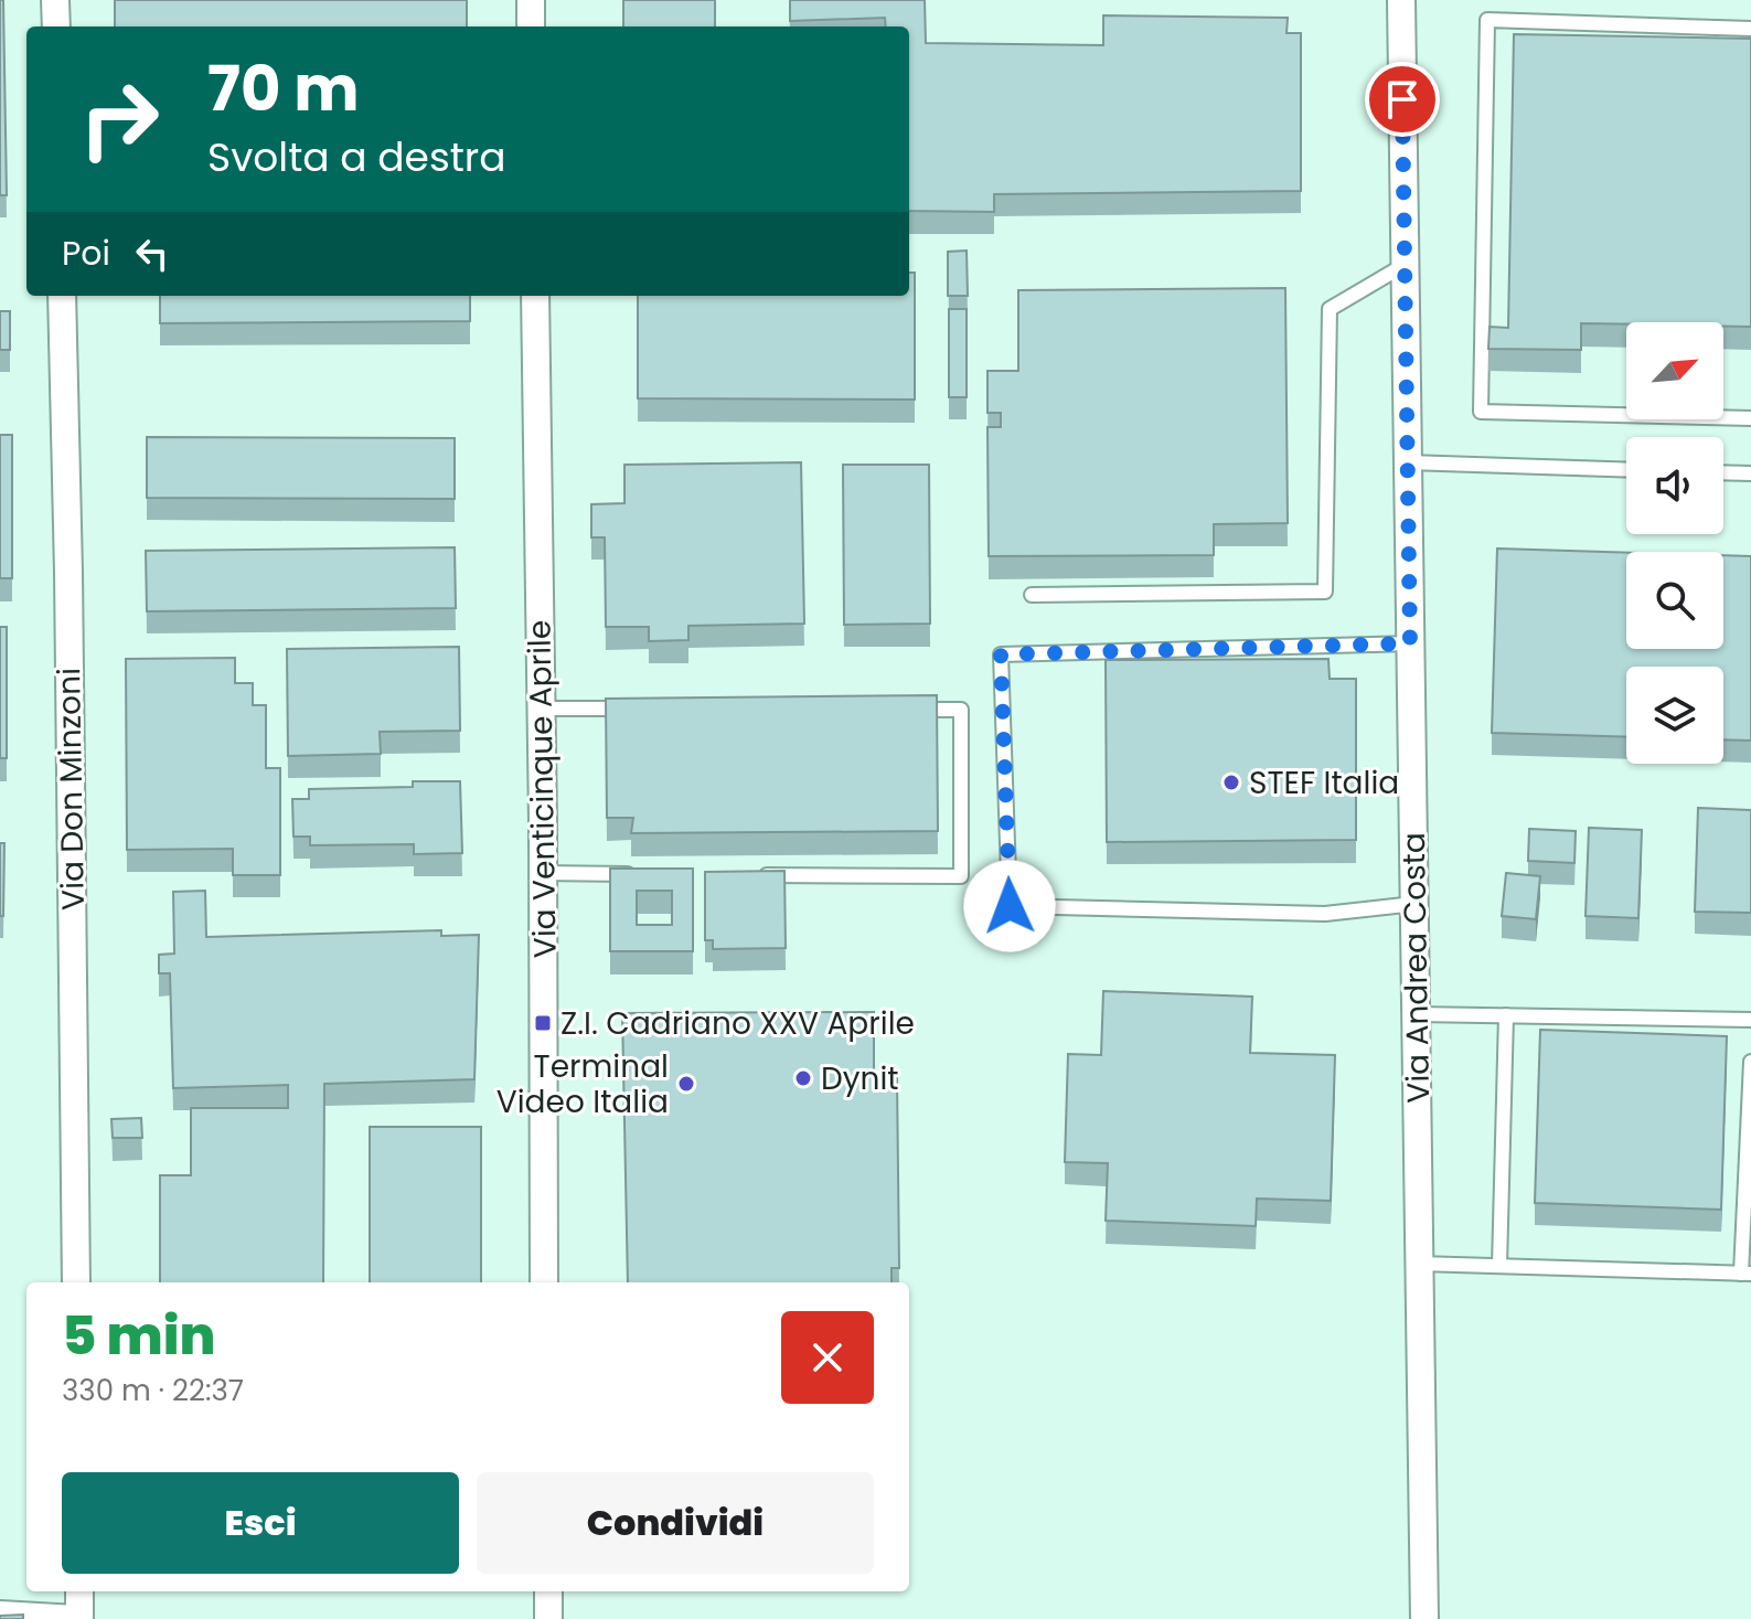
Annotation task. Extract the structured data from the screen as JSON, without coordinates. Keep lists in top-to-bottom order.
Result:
{
  "streets": {
    "street": ["Via Don Minzoni", "Via Venticinque Aprile", "Via Andrea Costa"]
  },
  "places": {
    "other": ["STEF Italia", "Dynit", "Terminal Video Italia"],
    "transit": ["Z.I. Cadriano XXV Aprile"]
  },
  "north": "top right",
  "page": {
    "turn": ["70 m", "Svolta a destra"],
    "then": "Poi",
    "heading": ["5 min", "330 m · 22:37"],
    "buttons": ["Esci", "Condividi"]
  }
}
